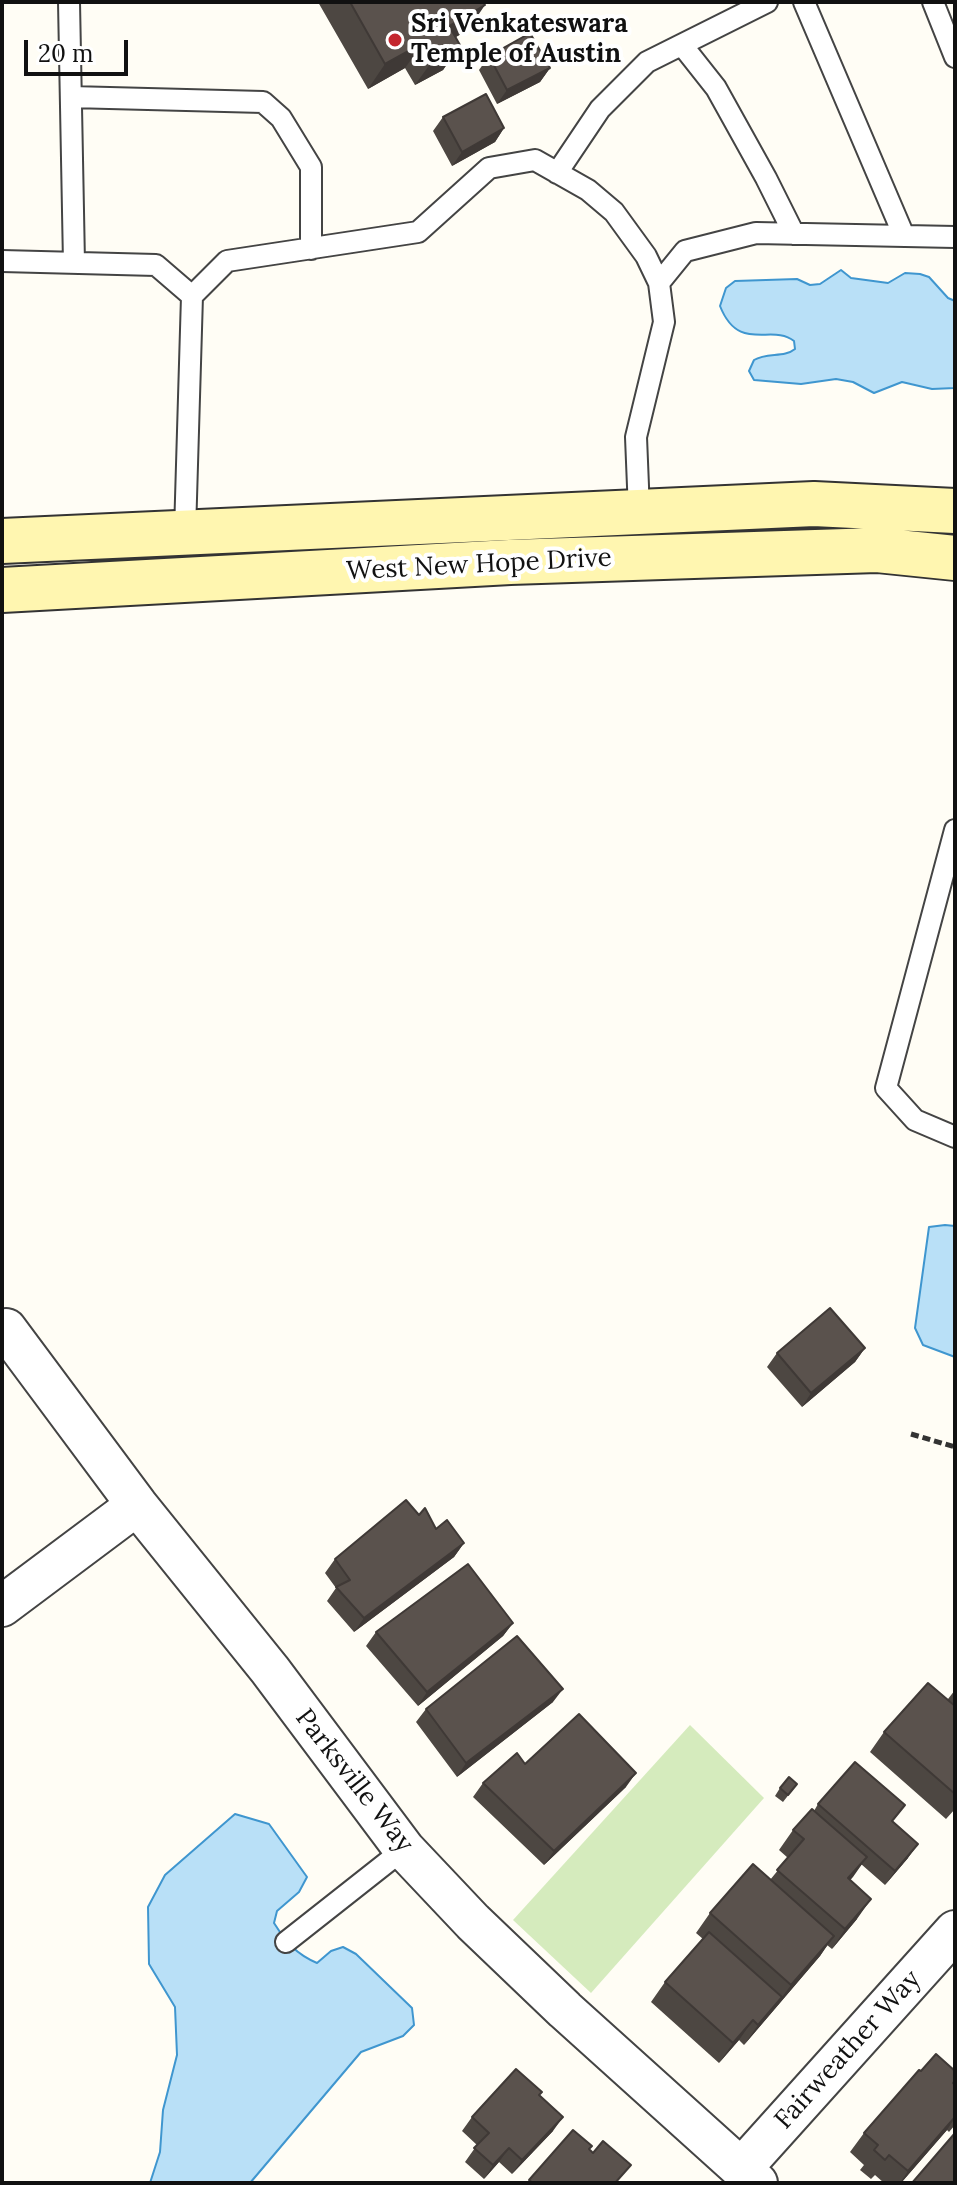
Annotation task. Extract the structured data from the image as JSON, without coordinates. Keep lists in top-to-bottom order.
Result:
{
  "streets": {
    "main road": ["West New Hope Drive"],
    "street": ["Parksville Way", "Fairweather Way"]
  },
  "crossings": [
    ["Parksville Way", "Fairweather Way"]
  ],
  "places": ["Sri Venkateswara Temple of Austin"],
  "scale_bar": "20 m"
}
